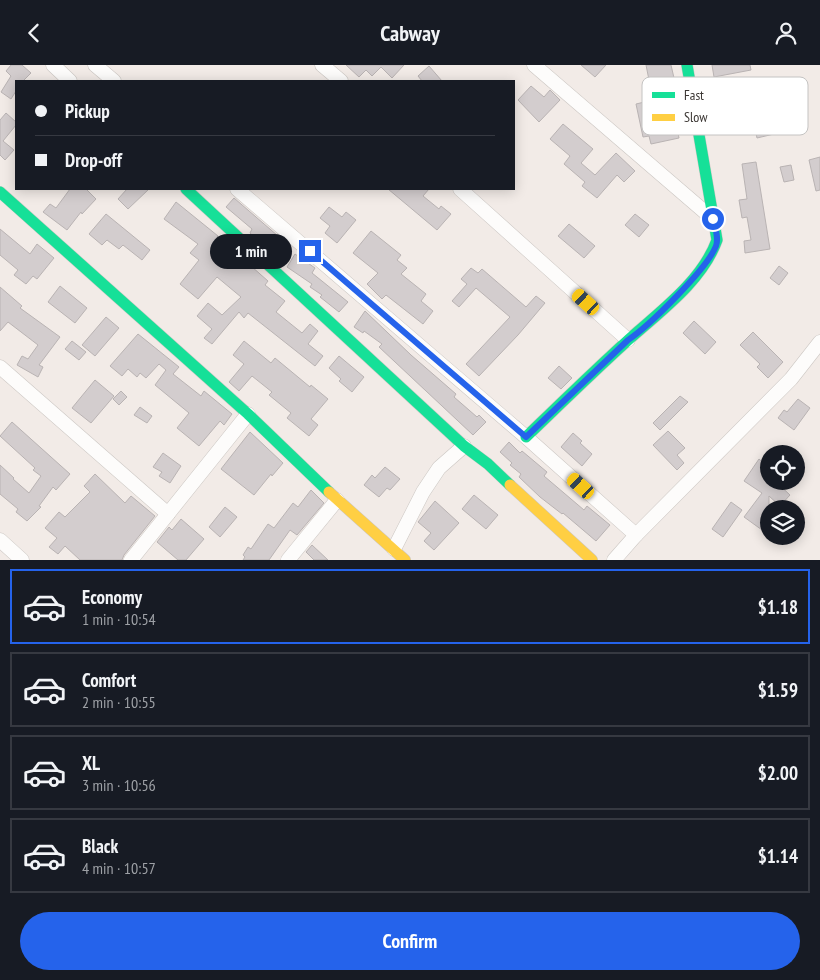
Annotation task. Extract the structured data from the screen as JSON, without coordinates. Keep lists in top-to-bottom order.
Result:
{
  "legend": ["Fast", "Slow"],
  "page": {
    "header": "Cabway",
    "banner": ["Pickup", "Drop-off"],
    "bubble": "1 min",
    "list": [
      {
        "name": "Economy",
        "note": "1 min · 10:54",
        "value": "$1.18"
      },
      {
        "name": "Comfort",
        "note": "2 min · 10:55",
        "value": "$1.59"
      },
      {
        "name": "XL",
        "note": "3 min · 10:56",
        "value": "$2.00"
      },
      {
        "name": "Black",
        "note": "4 min · 10:57",
        "value": "$1.14"
      }
    ],
    "buttons": "Confirm"
  }
}
